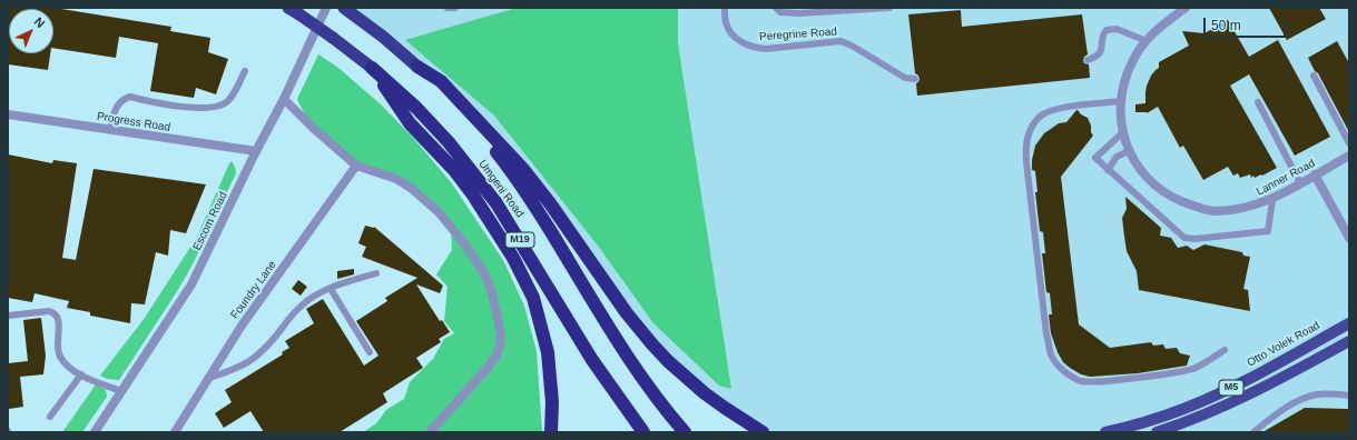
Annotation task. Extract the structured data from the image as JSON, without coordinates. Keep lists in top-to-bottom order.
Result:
{
  "streets": {
    "highway": ["Umgeni Road", "M19"],
    "main road": ["Otto Volek Road", "M5"],
    "street": [
      "Progress Road",
      "Lanner Road",
      "Escom Road",
      "Foundry Lane"
    ],
    "lane": ["Peregrine Road"]
  },
  "crossings": [
    ["Progress Road", "Escom Road"],
    ["Umgeni Road", "M19"]
  ],
  "scale_bar": "50 m",
  "north": "top right"
}
